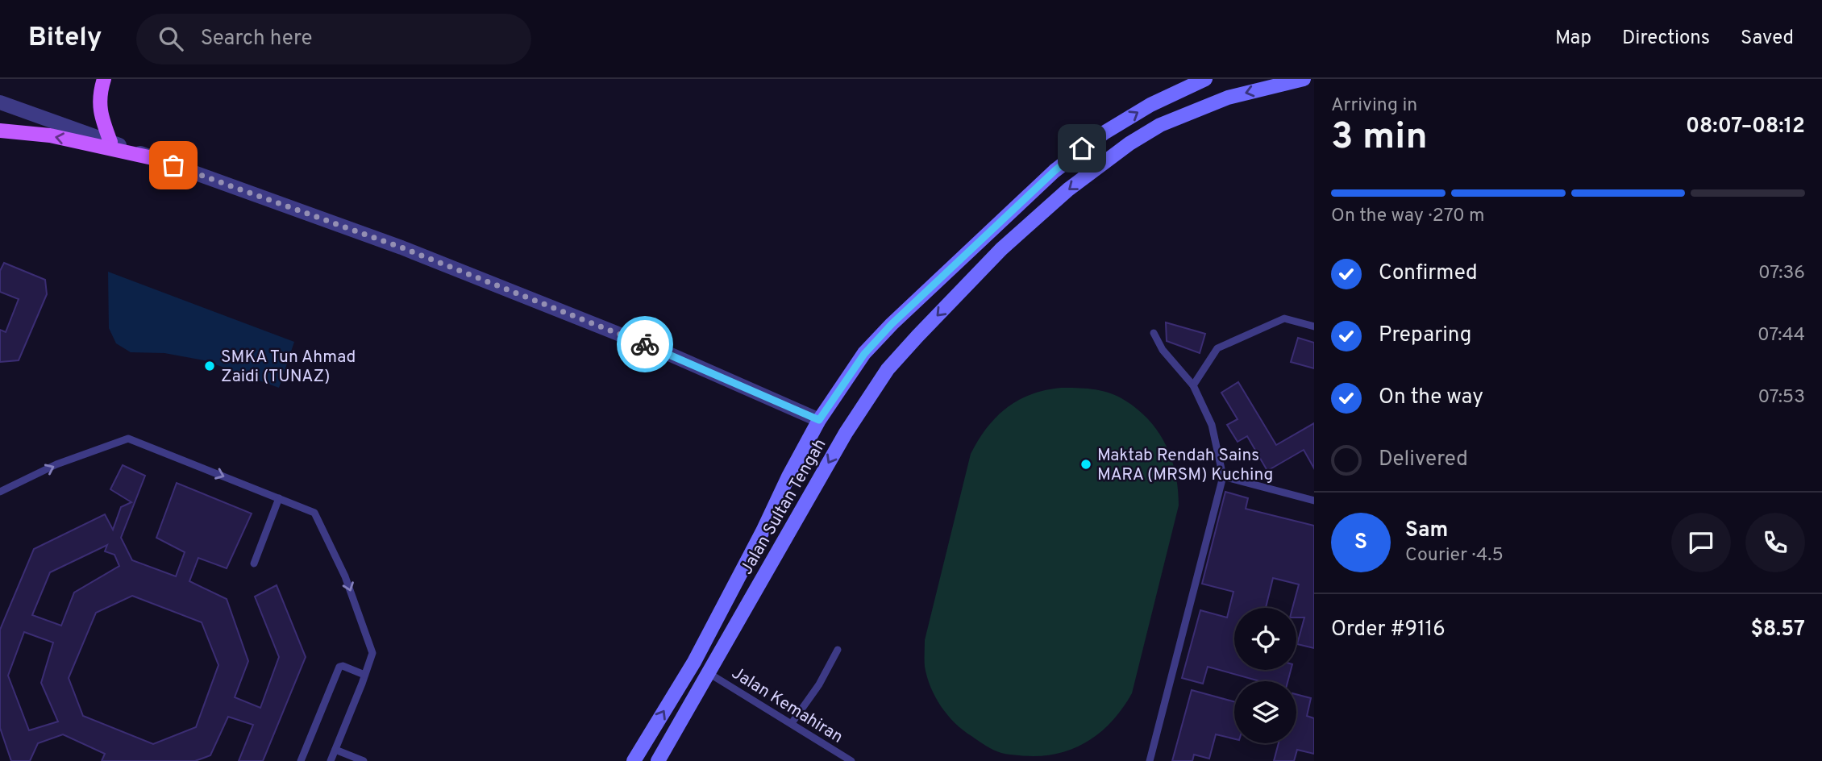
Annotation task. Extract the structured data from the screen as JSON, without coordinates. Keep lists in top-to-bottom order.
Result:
{
  "streets": {
    "main road": ["Jalan Sultan Tengah"],
    "lane": ["Jalan Kemahiran"]
  },
  "crossings": [
    ["Jalan Sultan Tengah", "Jalan Kemahiran"]
  ],
  "places": ["SMKA Tun Ahmad Zaidi (TUNAZ)", "Maktab Rendah Sains MARA (MRSM) Kuching"],
  "page": {
    "header": "Bitely",
    "search": "Search here",
    "nav": ["Map", "Directions", "Saved"],
    "heading": ["3 min", "Arriving in", "08:07–08:12"],
    "panel": [
      "Sam",
      "Courier · 4.5",
      "Order #9116",
      "$8.57"
    ],
    "bar": "On the way · 270 m",
    "list": [
      ["Confirmed", "07:36"],
      ["Preparing", "07:44"],
      ["On the way", "07:53"],
      "Delivered"
    ],
    "round": "S"
  }
}
